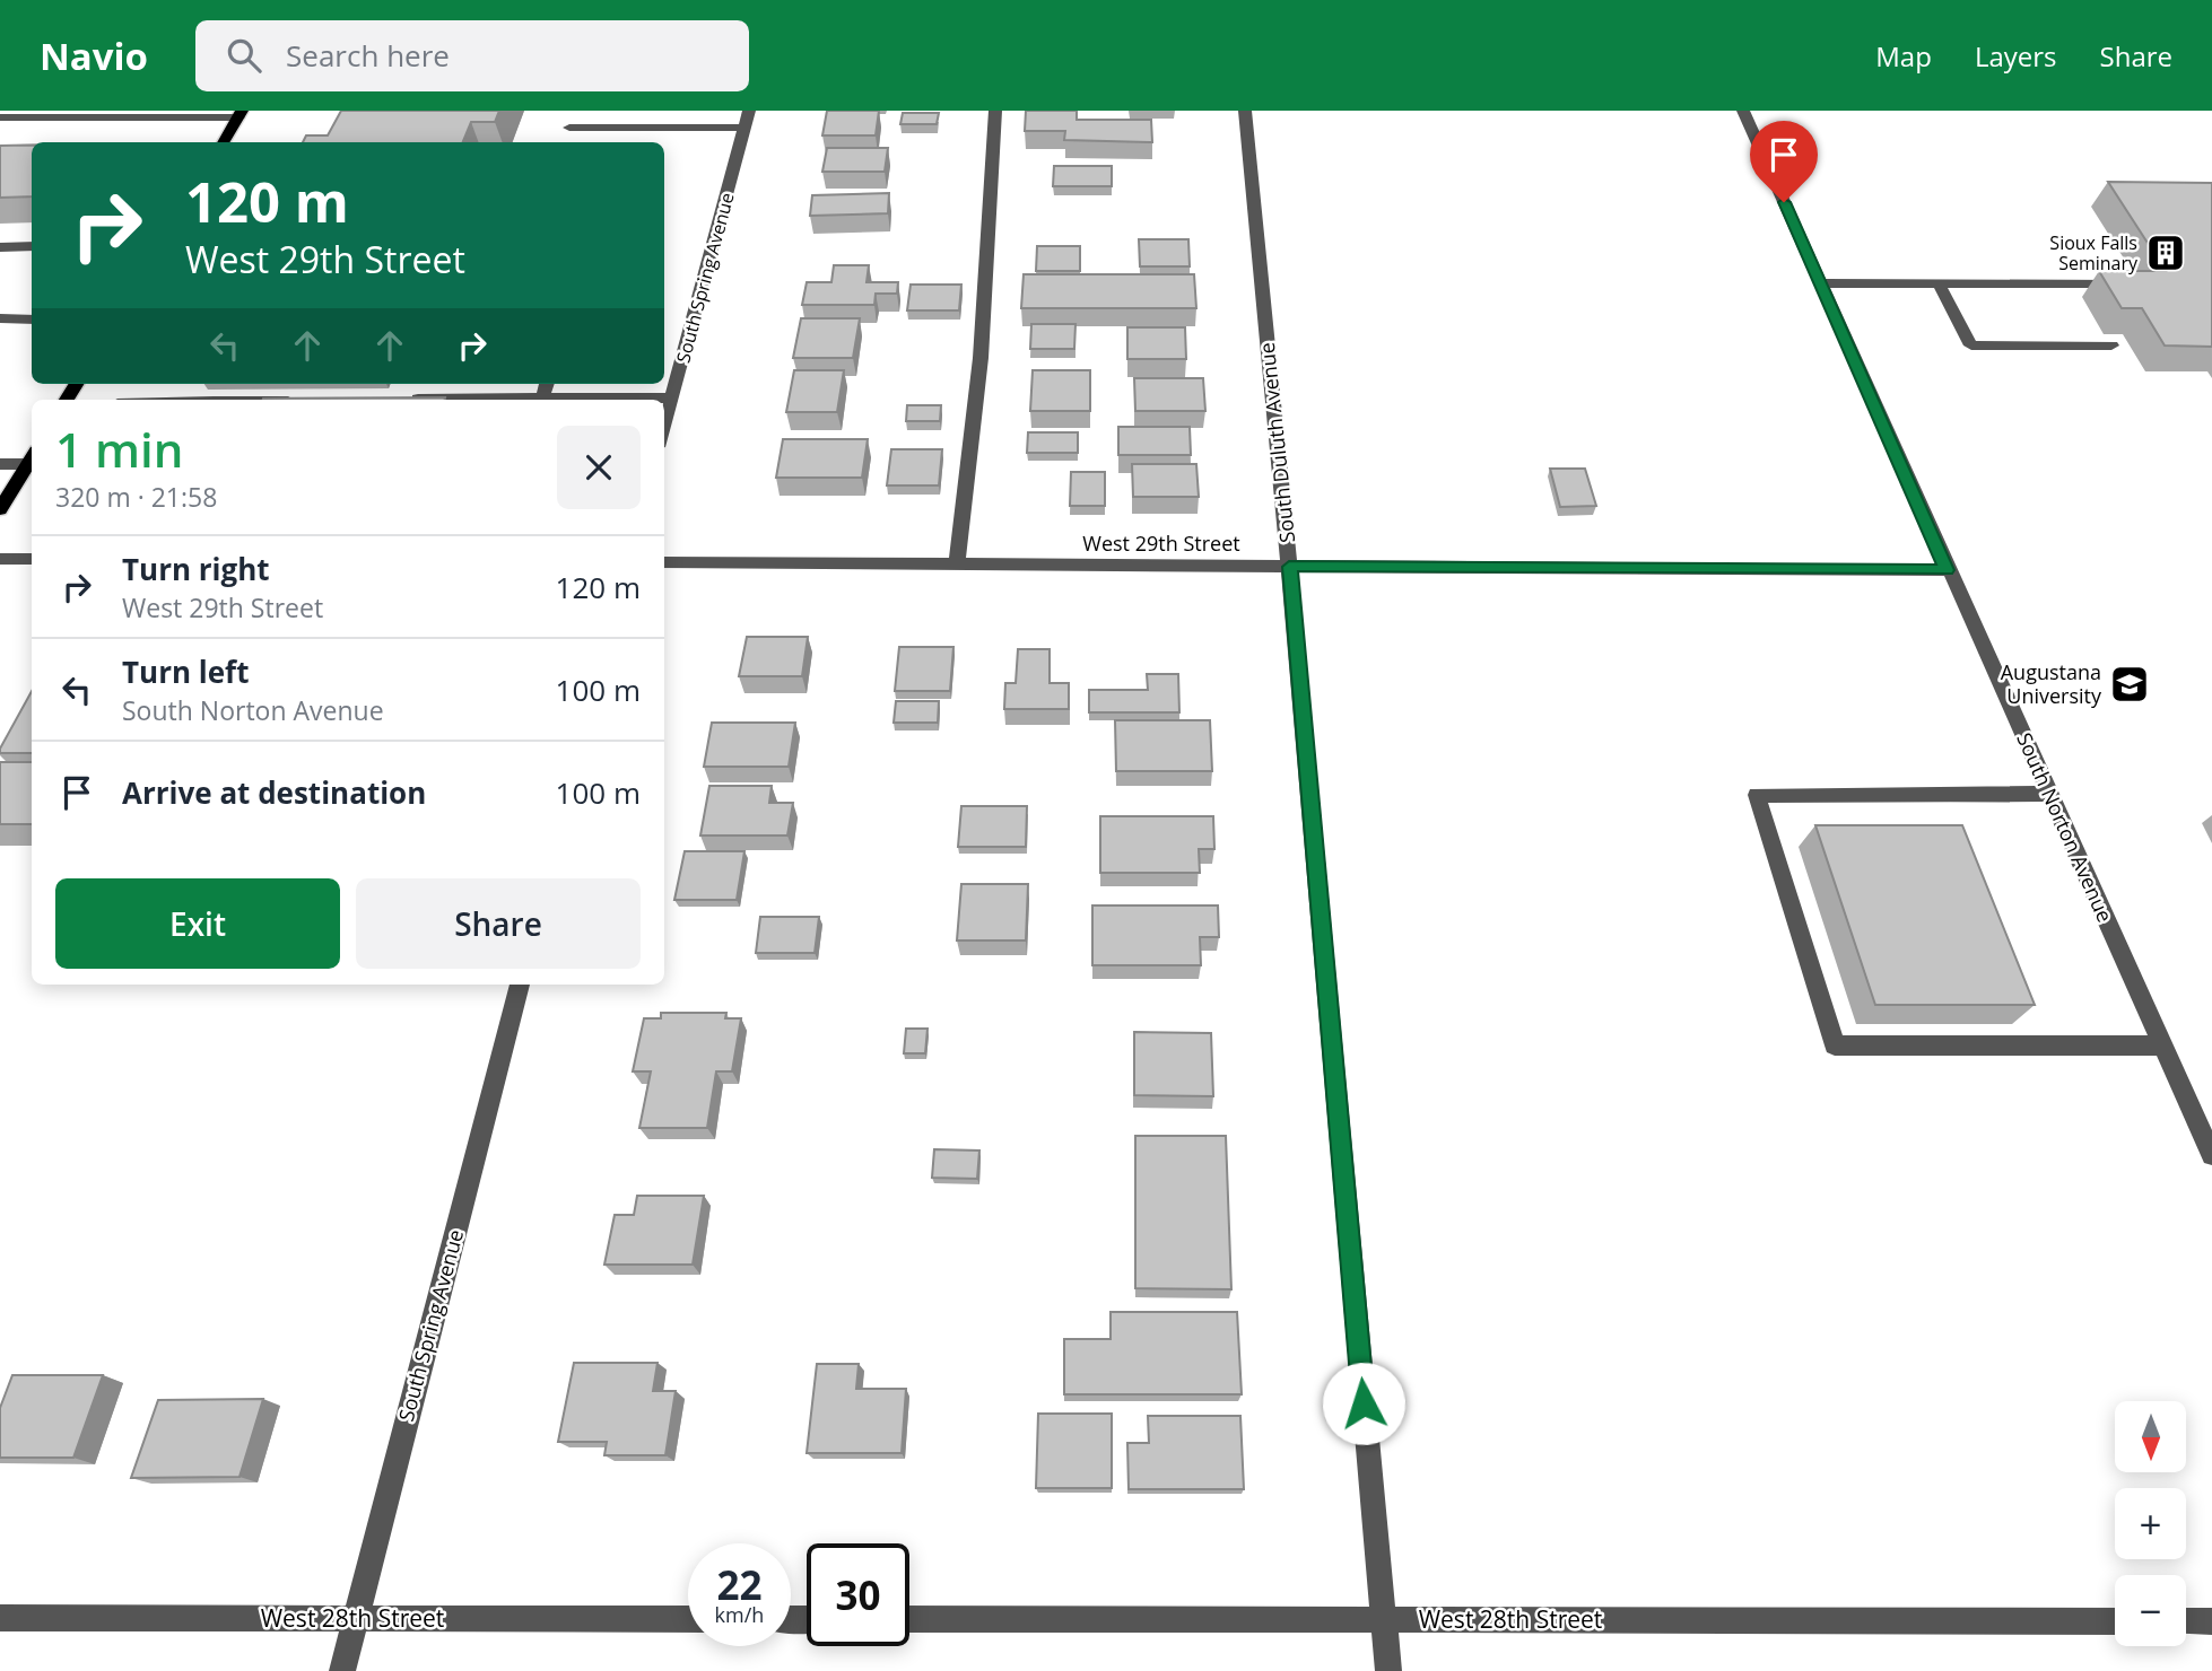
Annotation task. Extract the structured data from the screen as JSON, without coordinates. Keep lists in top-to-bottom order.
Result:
{
  "streets": {
    "street": [
      "South Spring Avenue",
      "South Duluth Avenue",
      "West 29th Street",
      "South Norton Avenue",
      "West 28th Street"
    ]
  },
  "crossings": [
    ["South Spring Avenue", "West 28th Street"],
    ["South Duluth Avenue", "West 29th Street"],
    ["South Duluth Avenue", "West 28th Street"],
    ["West 29th Street", "South Norton Avenue"]
  ],
  "places": {
    "building": ["Sioux Falls Seminary"],
    "school or university": ["Augustana University"]
  },
  "north": "bottom",
  "page": {
    "header": "Navio",
    "search": "Search here",
    "nav": ["Map", "Layers", "Share"],
    "turn": ["120 m", "West 29th Street"],
    "heading": ["1 min", "320 m · 21:58"],
    "list": [
      {
        "name": "Turn right",
        "note": "West 29th Street",
        "value": "120 m"
      },
      {
        "name": "Turn left",
        "note": "South Norton Avenue",
        "value": "100 m"
      },
      {
        "name": "Arrive at destination",
        "value": "100 m"
      }
    ],
    "buttons": ["Exit", "Share"],
    "map_buttons": ["+", "−"],
    "speed": "22 km/h",
    "limit": "30"
  }
}
